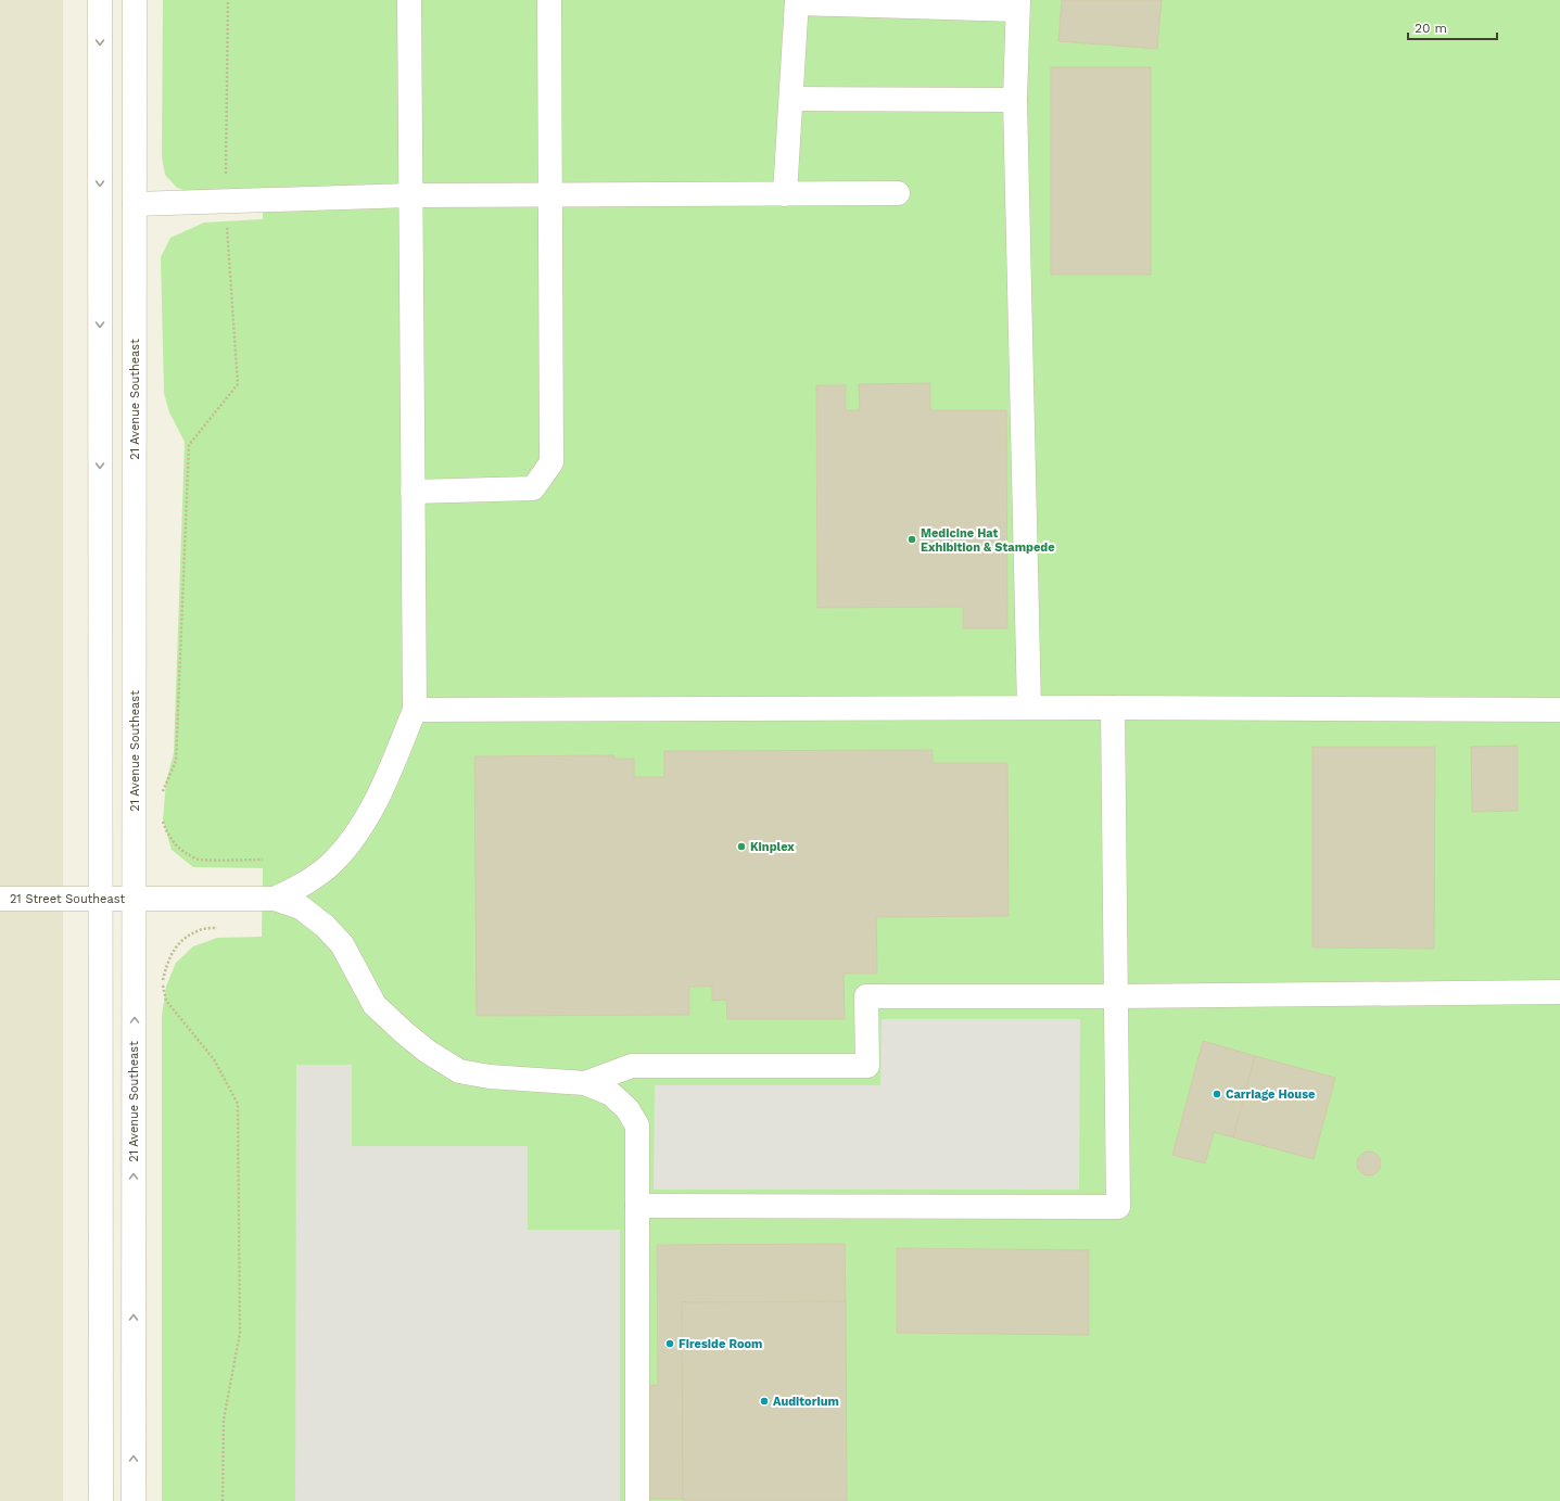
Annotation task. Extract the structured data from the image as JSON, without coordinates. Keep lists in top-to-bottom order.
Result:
{
  "streets": {
    "street": ["21 Avenue Southeast", "21 Street Southeast"]
  },
  "crossings": [
    ["21 Avenue Southeast", "21 Street Southeast"]
  ],
  "places": [
    "Medicine Hat Exhibition & Stampede",
    "Kinplex",
    "Carriage House",
    "Fireside Room",
    "Auditorium"
  ],
  "scale_bar": "20 m"
}
